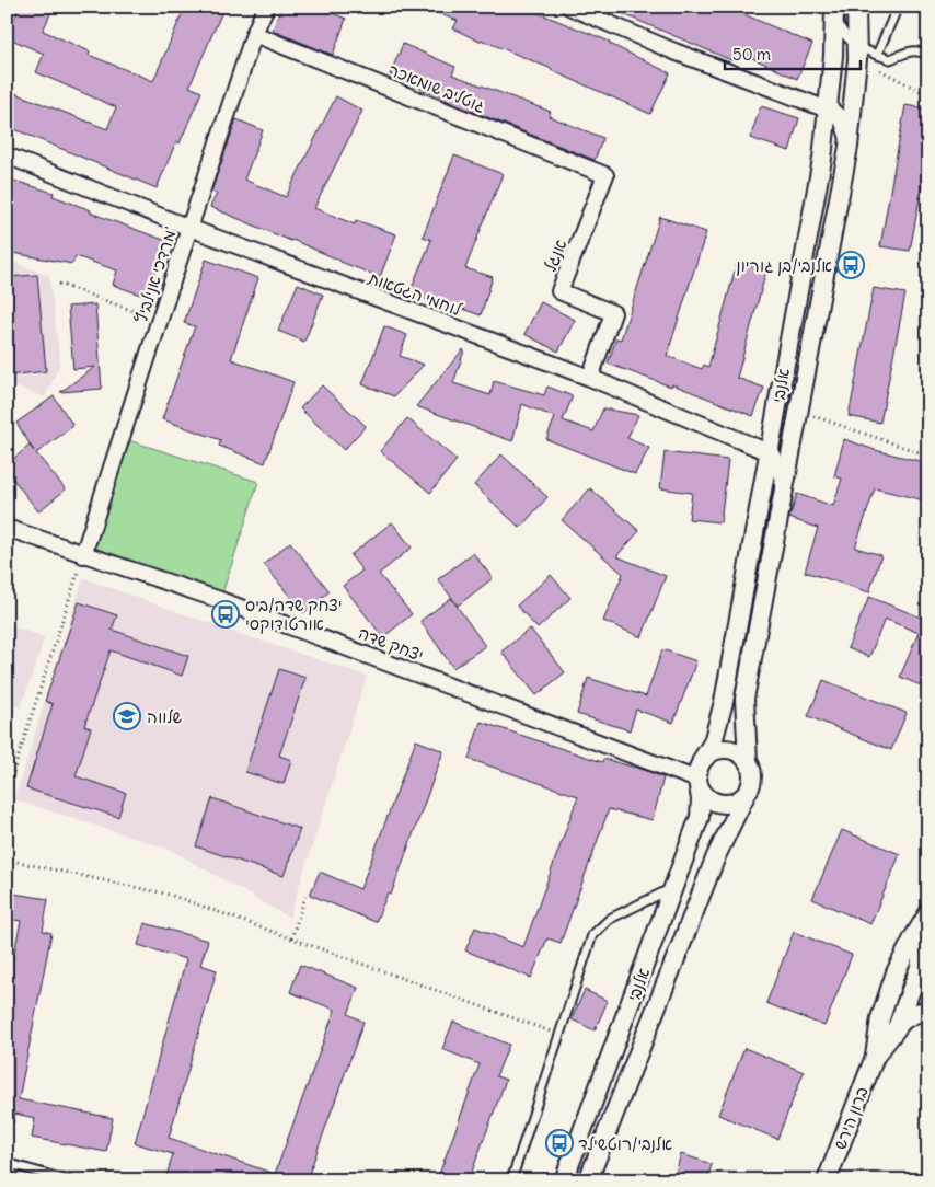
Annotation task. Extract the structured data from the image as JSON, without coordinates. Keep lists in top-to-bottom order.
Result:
{
  "streets": {
    "street": [
      "גוטליב שומאכר",
      "אנגל",
      "מרדכי אנילביץ'",
      "לוחמי הגטאות",
      "אלנבי",
      "יצחק שדה",
      "ברון הירש"
    ]
  },
  "crossings": [
    ["גוטליב שומאכר", "אנגל"],
    ["גוטליב שומאכר", "מרדכי אנילביץ'"],
    ["אנגל", "לוחמי הגטאות"],
    ["מרדכי אנילביץ'", "לוחמי הגטאות"],
    ["מרדכי אנילביץ'", "יצחק שדה"],
    ["לוחמי הגטאות", "אלנבי"],
    ["אלנבי", "יצחק שדה"]
  ],
  "places": {
    "bus stop": ["אלנבי/בן גוריון", "יצחק שדה/ביס אורטודוקסי", "אלנבי/רוטשילד"],
    "school or university": ["שלווה"]
  },
  "scale_bar": "50 m"
}
